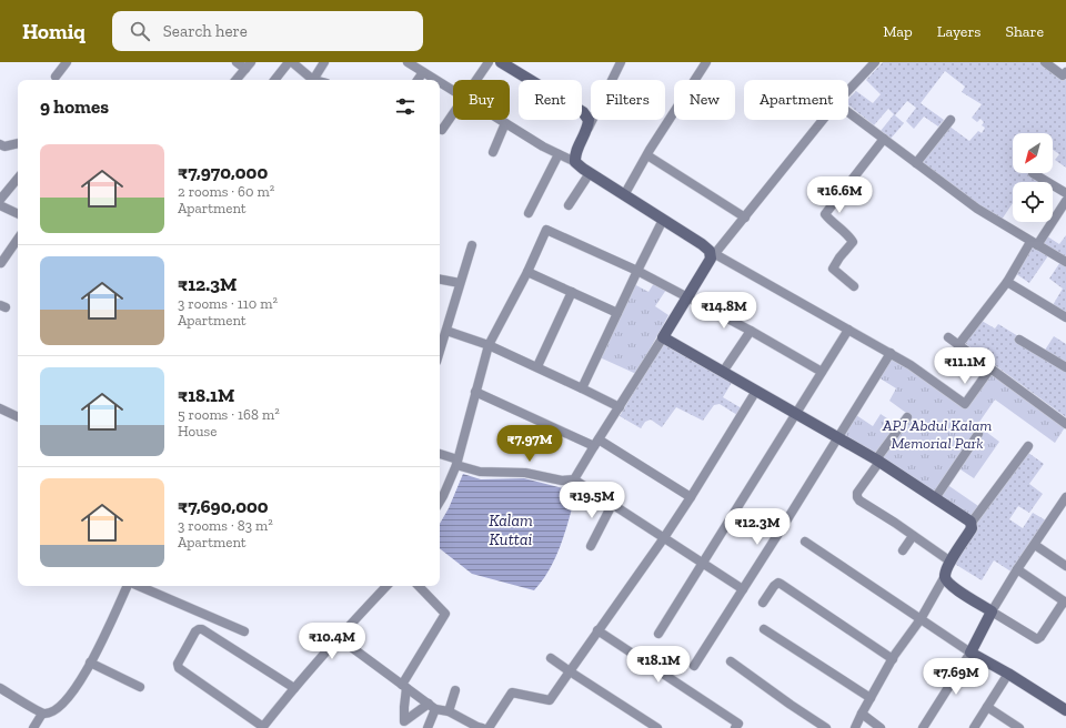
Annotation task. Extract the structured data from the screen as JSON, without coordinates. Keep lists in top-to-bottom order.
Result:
{
  "water": ["Kalam Kuttai"],
  "parks": ["APJ Abdul Kalam Memorial Park"],
  "north": "bottom left",
  "page": {
    "header": "Homiq",
    "search": "Search here",
    "nav": ["Map", "Layers", "Share"],
    "chip": [
      "Buy",
      "Rent",
      "Filters",
      "New",
      "Apartment"
    ],
    "heading": "9 homes",
    "list": [
      {
        "name": "₹7,970,000",
        "note": "2 rooms · 60 m² · Apartment"
      },
      {
        "name": "₹12.3M",
        "note": "3 rooms · 110 m² · Apartment"
      },
      {
        "name": "₹18.1M",
        "note": "5 rooms · 168 m² · House"
      },
      {
        "name": "₹7,690,000",
        "note": "3 rooms · 83 m² · Apartment"
      }
    ],
    "price": [
      "₹16.6M",
      "₹14.8M",
      "₹11.1M",
      "₹7.97M",
      "₹19.5M",
      "₹12.3M",
      "₹10.4M",
      "₹18.1M",
      "₹7.69M"
    ]
  }
}
